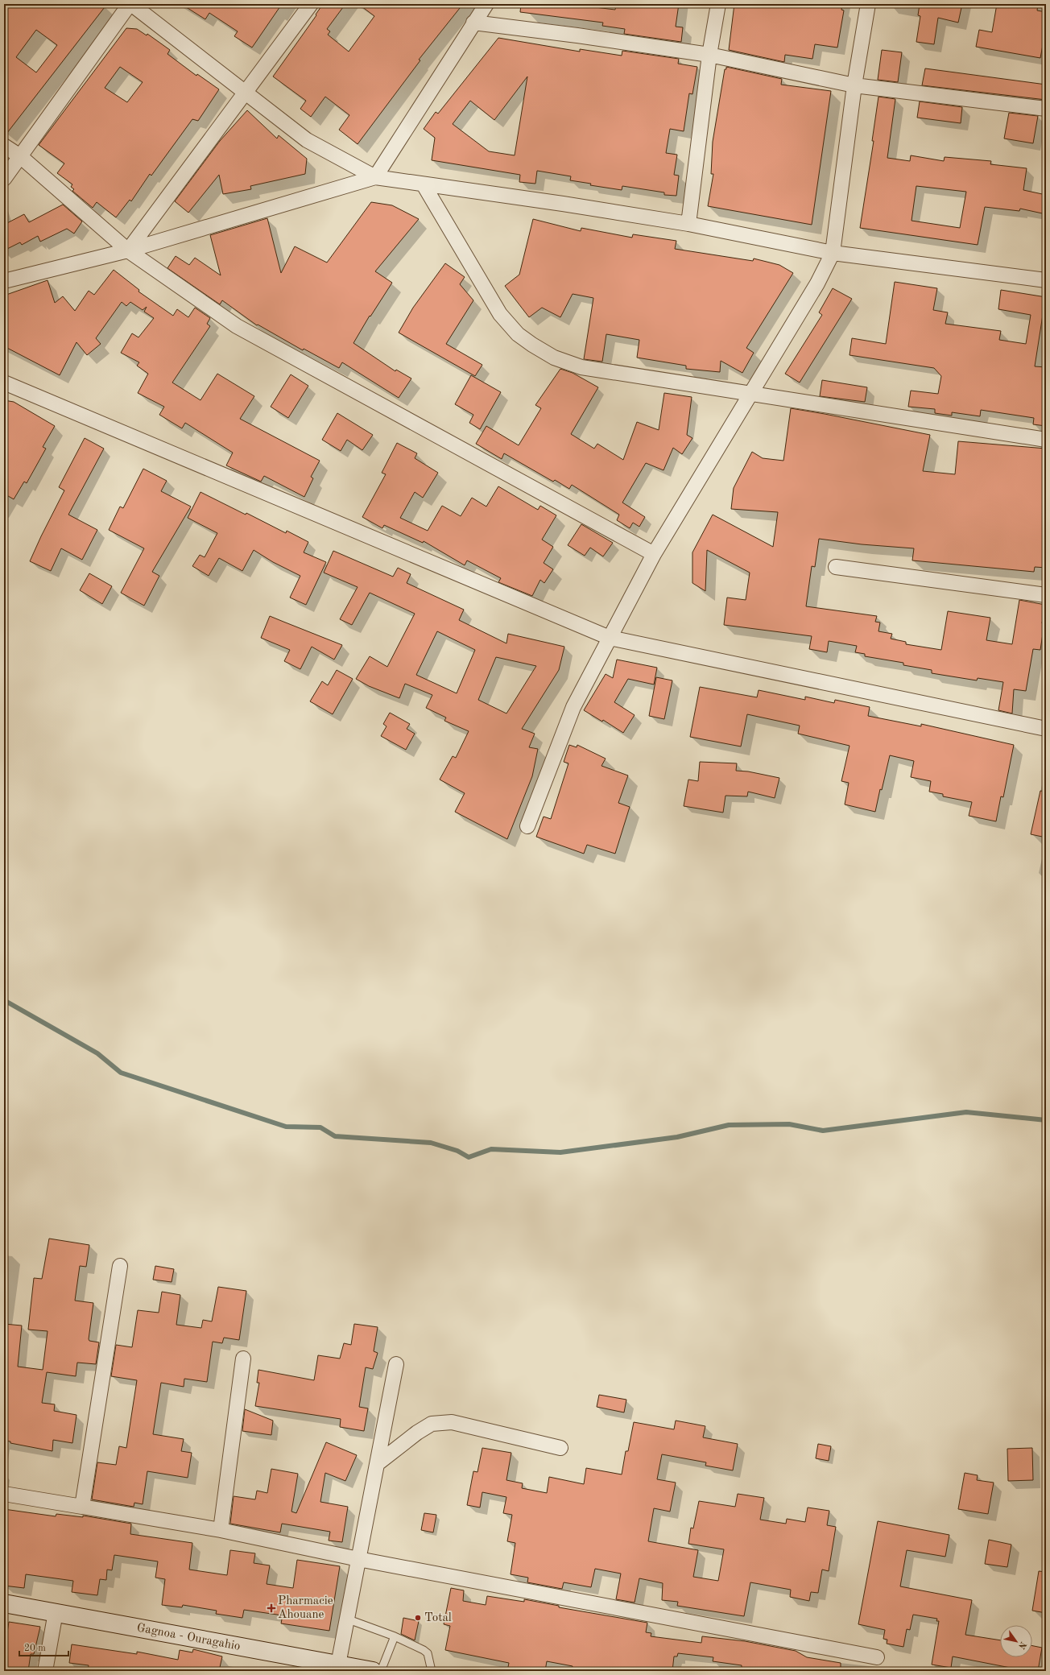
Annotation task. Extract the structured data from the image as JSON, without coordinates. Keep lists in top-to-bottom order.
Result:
{
  "streets": {
    "main road": ["Gagnoa - Ouragahio"]
  },
  "places": {
    "health": ["Pharmacie Ahouane"],
    "other": ["Total"]
  },
  "scale_bar": "20 m",
  "north": "bottom right"
}
